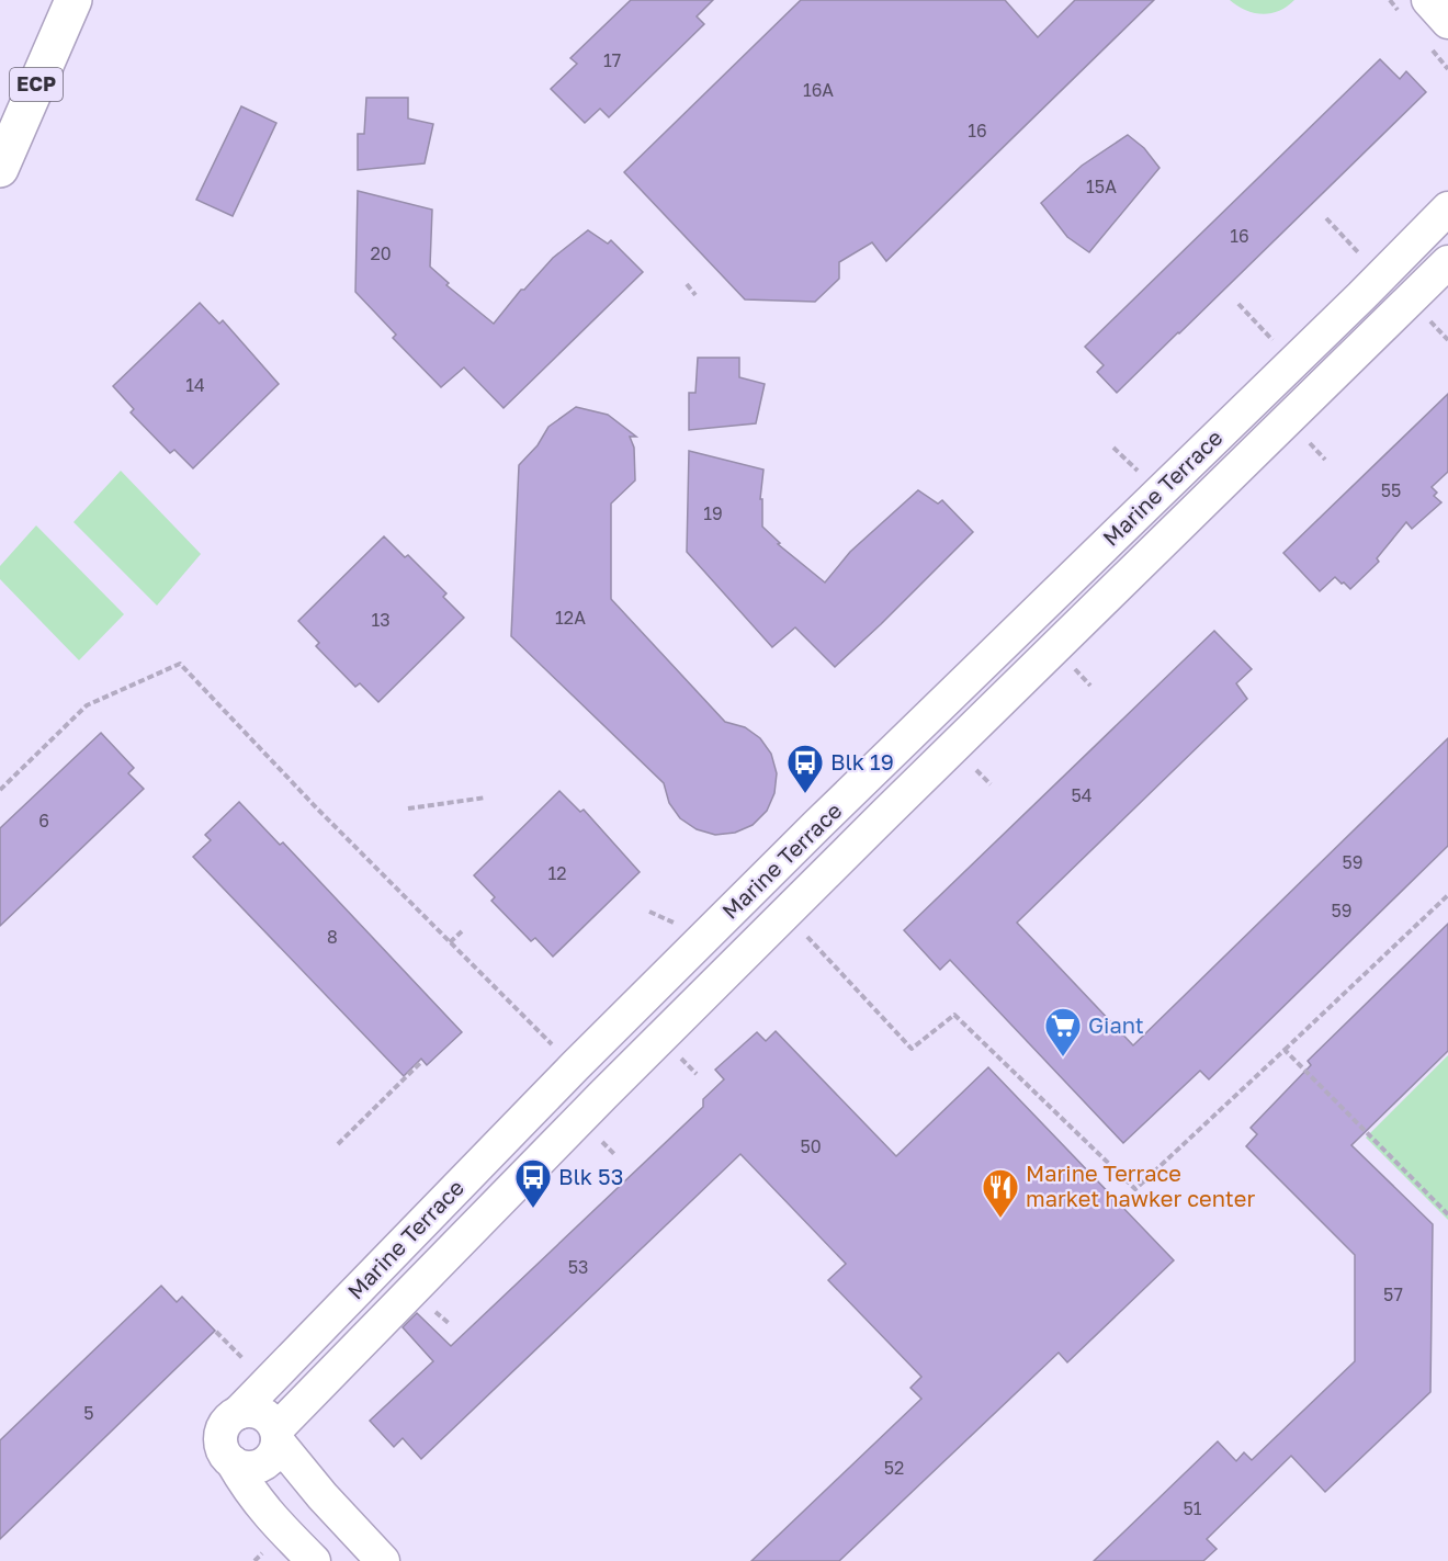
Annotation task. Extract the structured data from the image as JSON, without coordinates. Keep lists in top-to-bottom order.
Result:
{
  "streets": {
    "highway": ["ECP"],
    "street": ["Marine Terrace"]
  },
  "places": {
    "bus stop": ["Blk 19", "Blk 53"],
    "supermarket": ["Giant"],
    "restaurant": ["Marine Terrace market hawker center"]
  },
  "house_numbers": [
    "17",
    "16A",
    "16",
    "15A",
    "16",
    "20",
    "14",
    "55",
    "19",
    "12A",
    "13",
    "54",
    "6",
    "59",
    "12",
    "59",
    "8",
    "50",
    "53",
    "57",
    "5",
    "52",
    "51"
  ]
}
